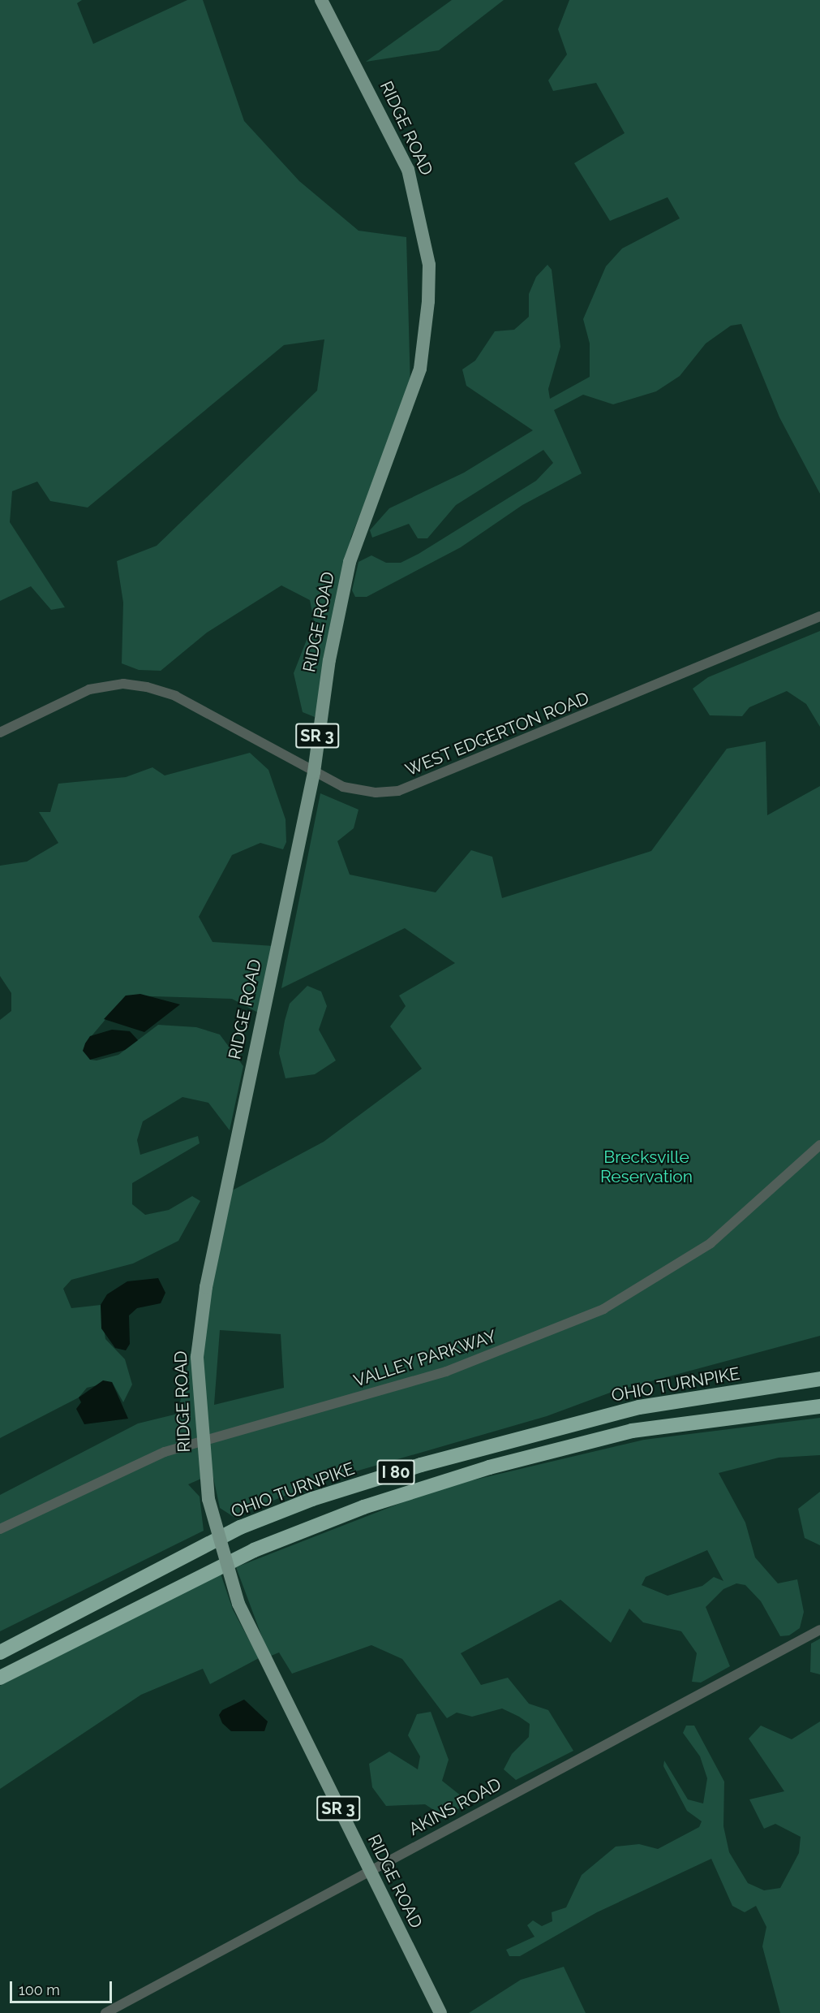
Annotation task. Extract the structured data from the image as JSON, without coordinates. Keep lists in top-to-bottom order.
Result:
{
  "streets": {
    "highway": ["OHIO TURNPIKE", "I 80"],
    "main road": ["RIDGE ROAD", "SR 3"],
    "street": ["WEST EDGERTON ROAD", "VALLEY PARKWAY", "AKINS ROAD"]
  },
  "crossings": [
    ["RIDGE ROAD", "WEST EDGERTON ROAD"],
    ["RIDGE ROAD", "VALLEY PARKWAY"],
    ["RIDGE ROAD", "AKINS ROAD"]
  ],
  "parks": ["Brecksville Reservation"],
  "scale_bar": "100 m"
}
